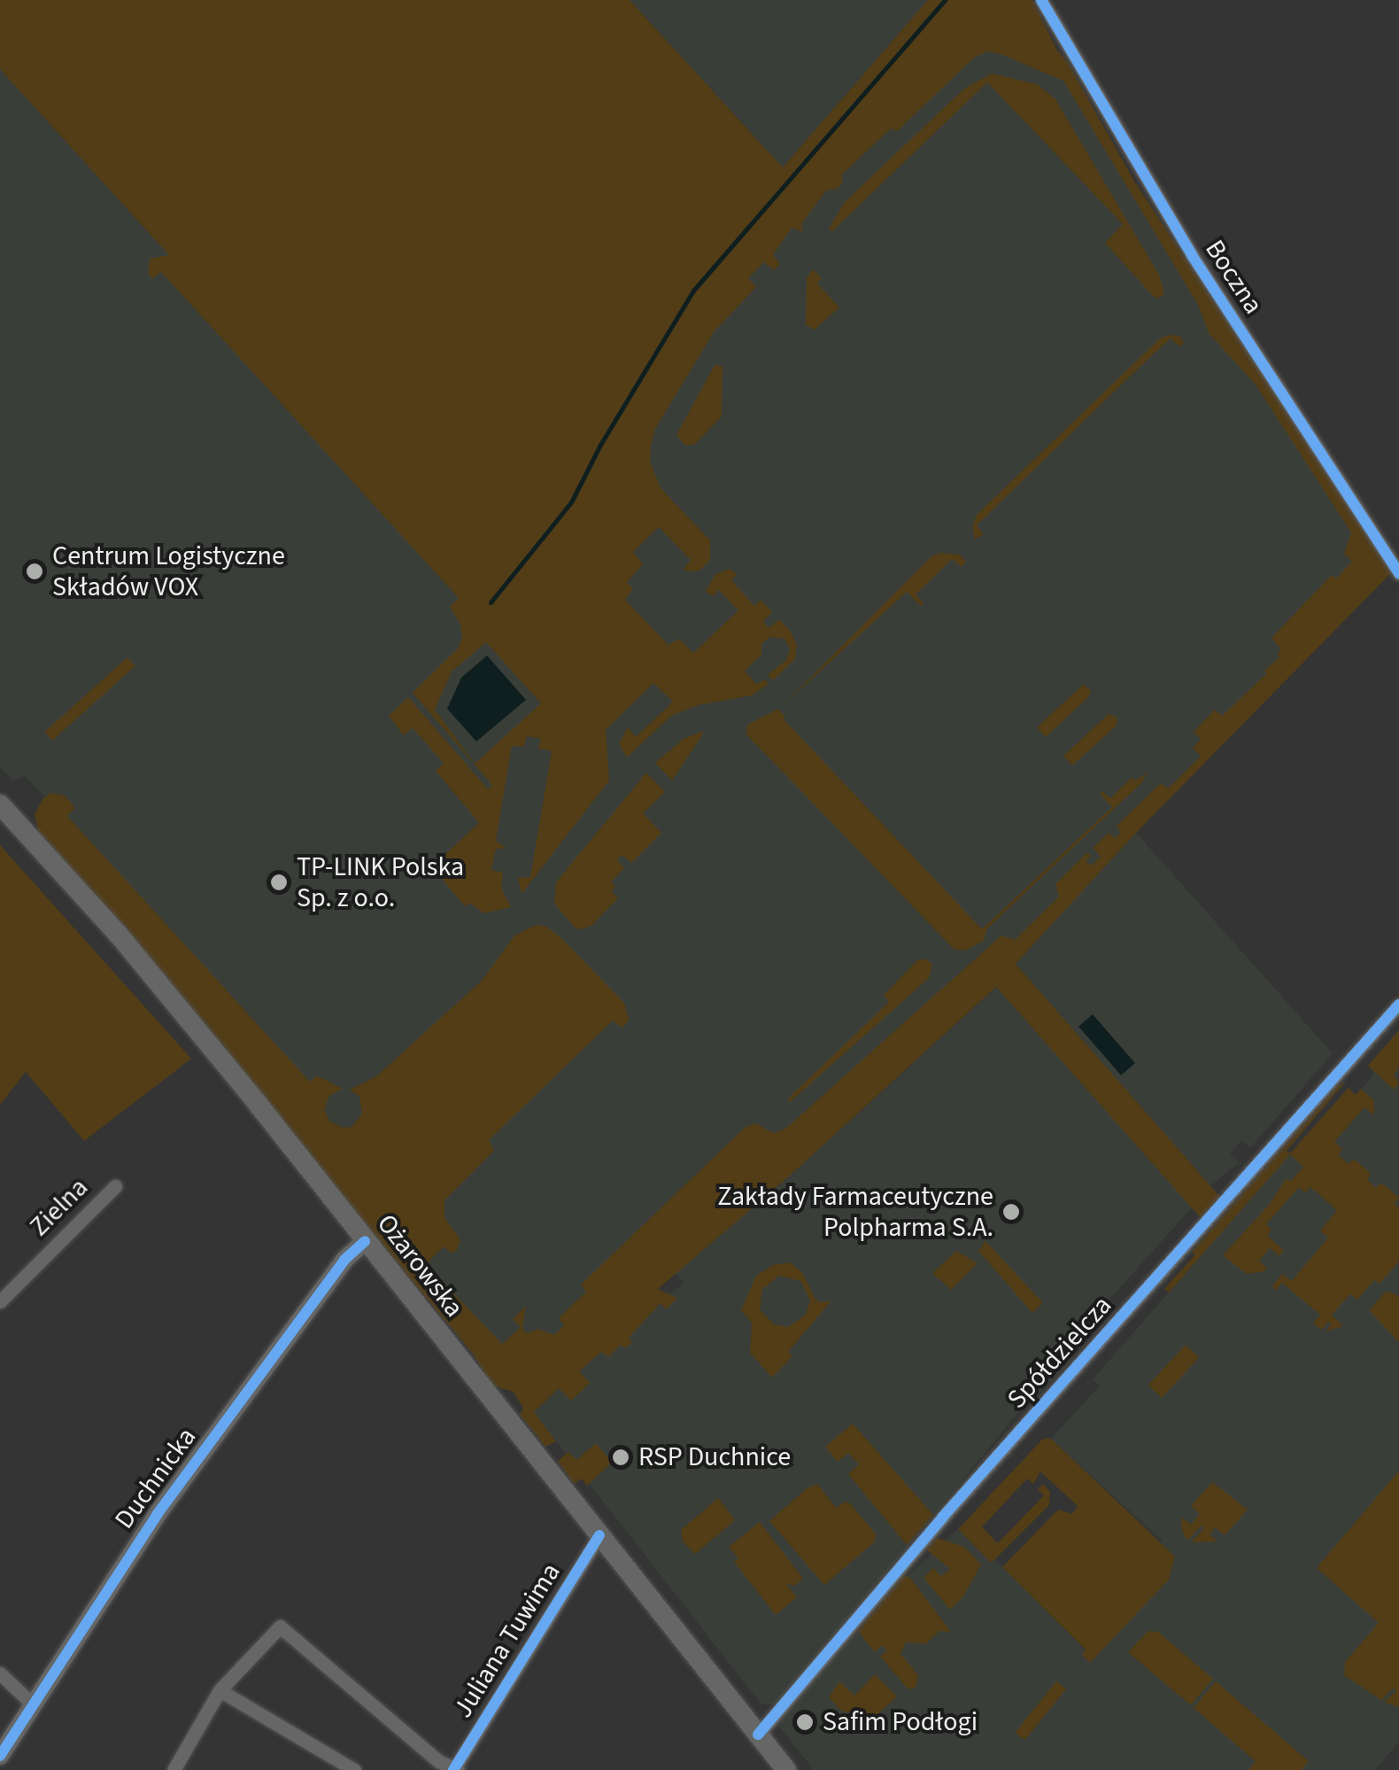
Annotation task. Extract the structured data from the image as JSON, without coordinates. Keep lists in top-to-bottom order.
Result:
{
  "streets": {
    "main road": ["Ożarowska"],
    "street": [
      "Boczna",
      "Zielna",
      "Spółdzielcza",
      "Duchnicka",
      "Juliana Tuwima"
    ]
  },
  "crossings": [
    ["Ożarowska", "Spółdzielcza"],
    ["Ożarowska", "Duchnicka"],
    ["Ożarowska", "Juliana Tuwima"]
  ],
  "places": [
    "Centrum Logistyczne Składów VOX",
    "TP-LINK Polska Sp. z o.o.",
    "Zakłady Farmaceutyczne Polpharma S.A.",
    "RSP Duchnice",
    "Safim Podłogi"
  ]
}
